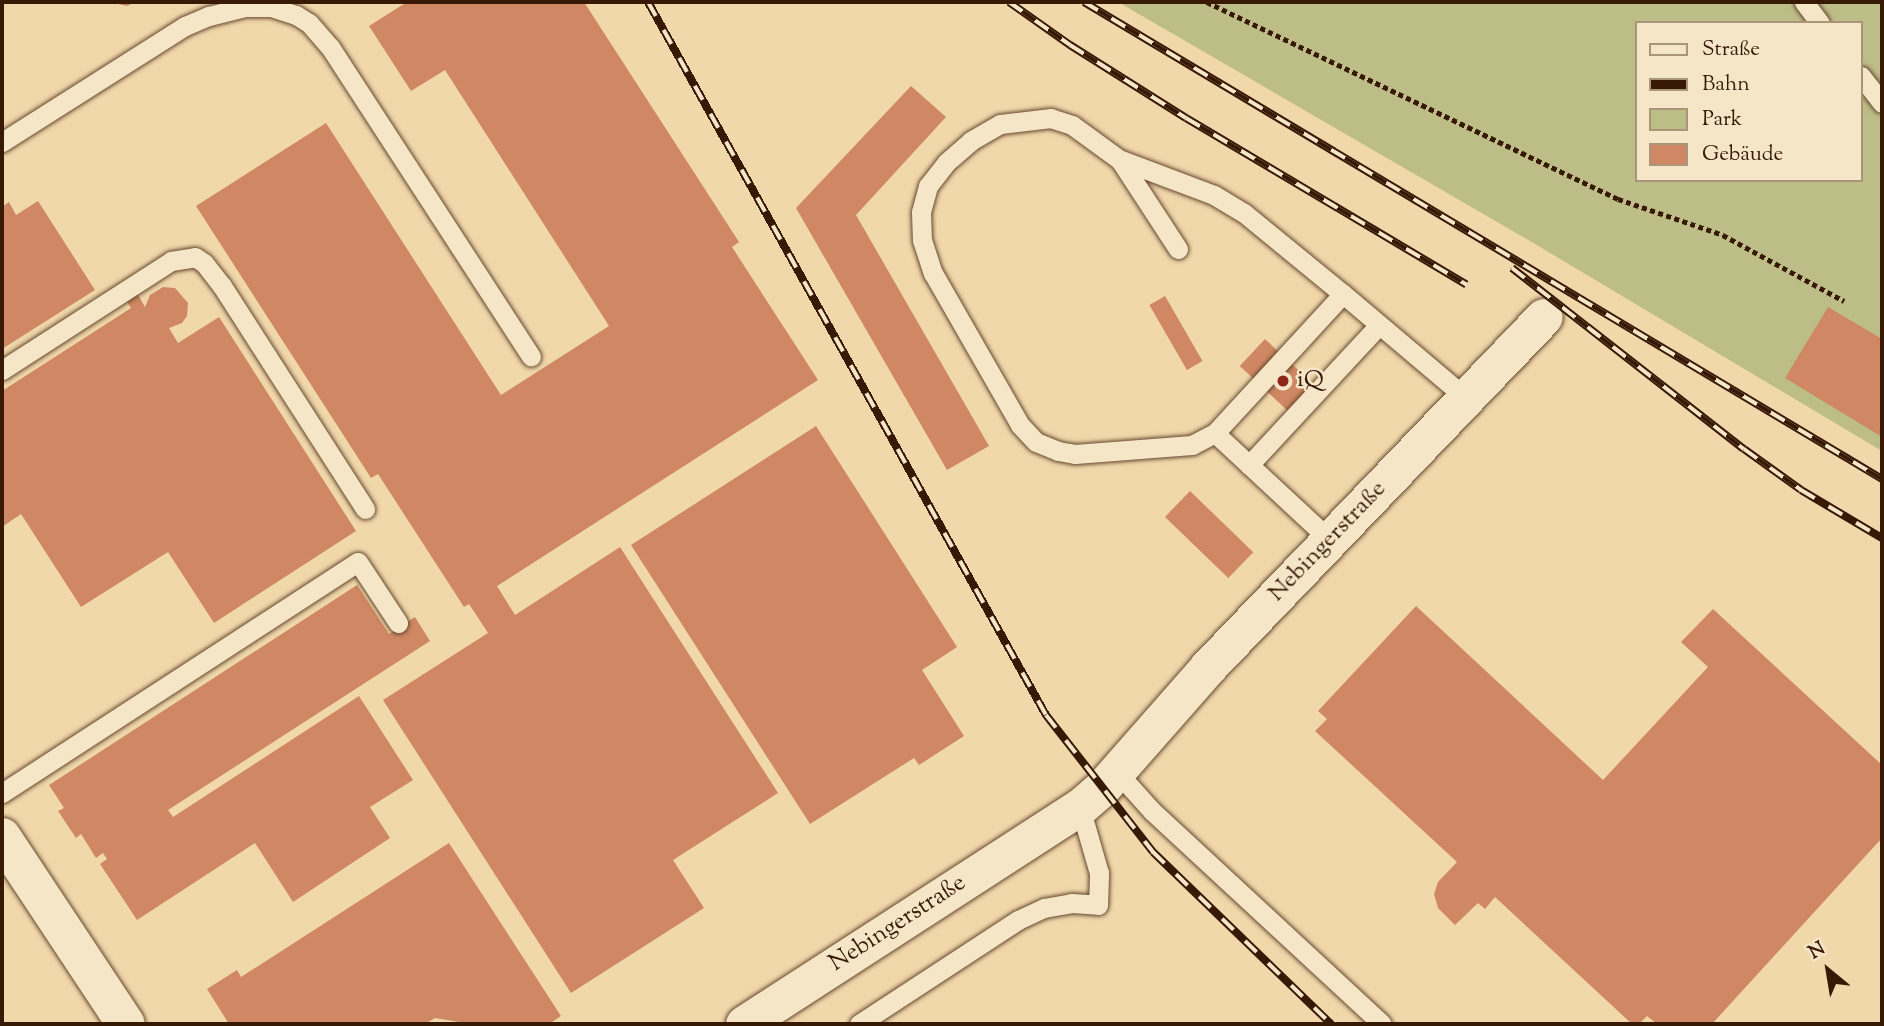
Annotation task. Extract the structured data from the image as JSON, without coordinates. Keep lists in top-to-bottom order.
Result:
{
  "streets": {
    "street": ["Nebingerstraße"]
  },
  "places": ["iQ"],
  "legend": [
    "Straße",
    "Bahn",
    "Park",
    "Gebäude"
  ],
  "north": "top left"
}
